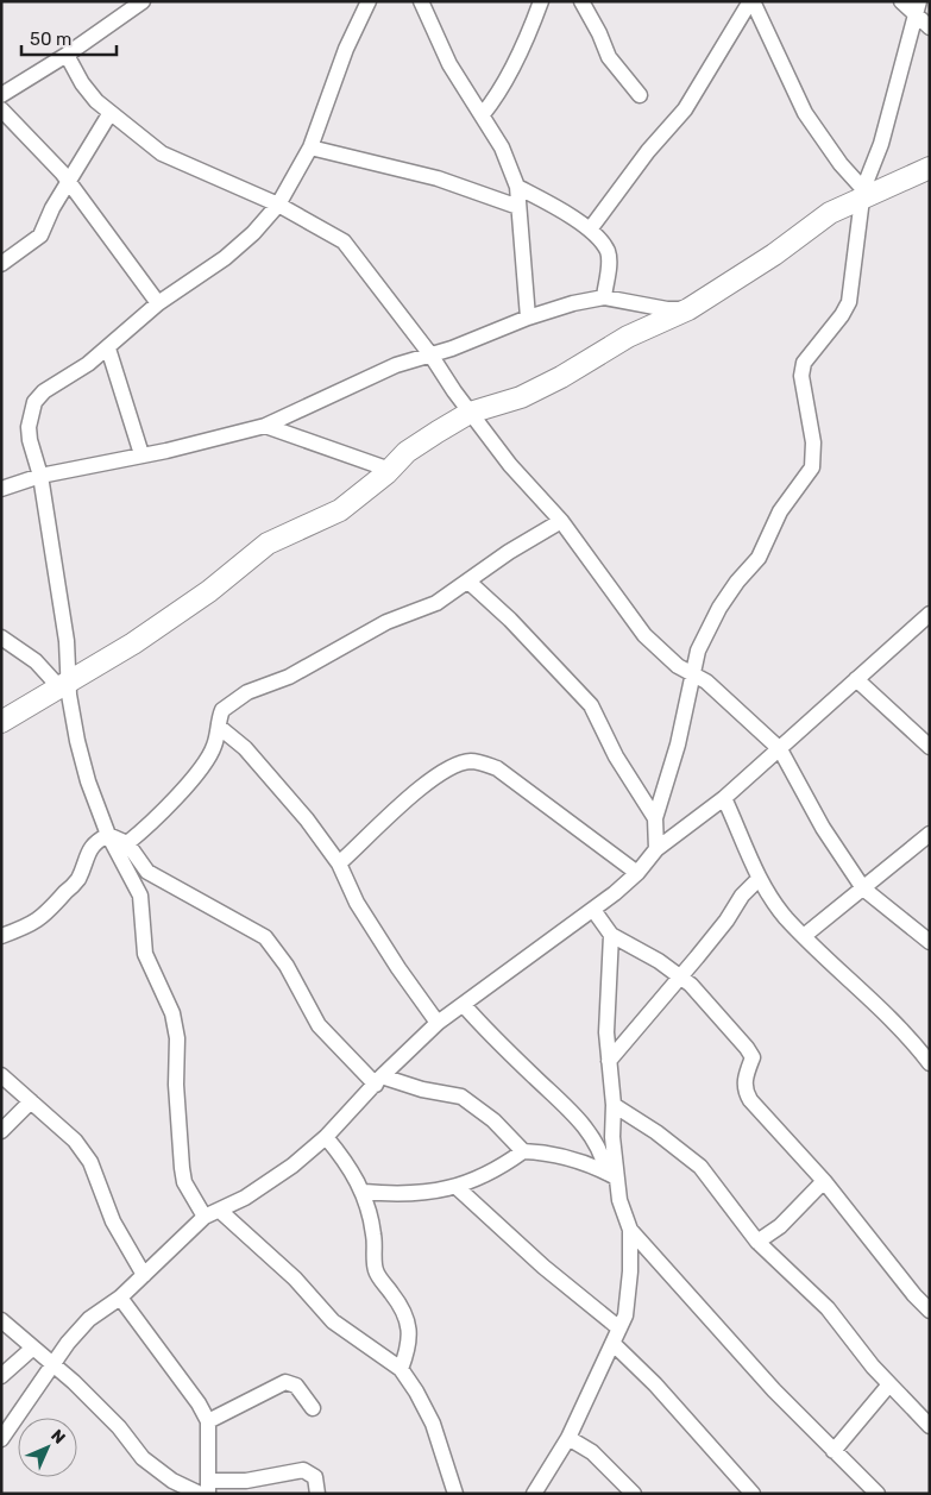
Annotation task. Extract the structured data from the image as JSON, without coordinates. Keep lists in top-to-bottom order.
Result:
{
  "scale_bar": "50 m",
  "north": "top right"
}
